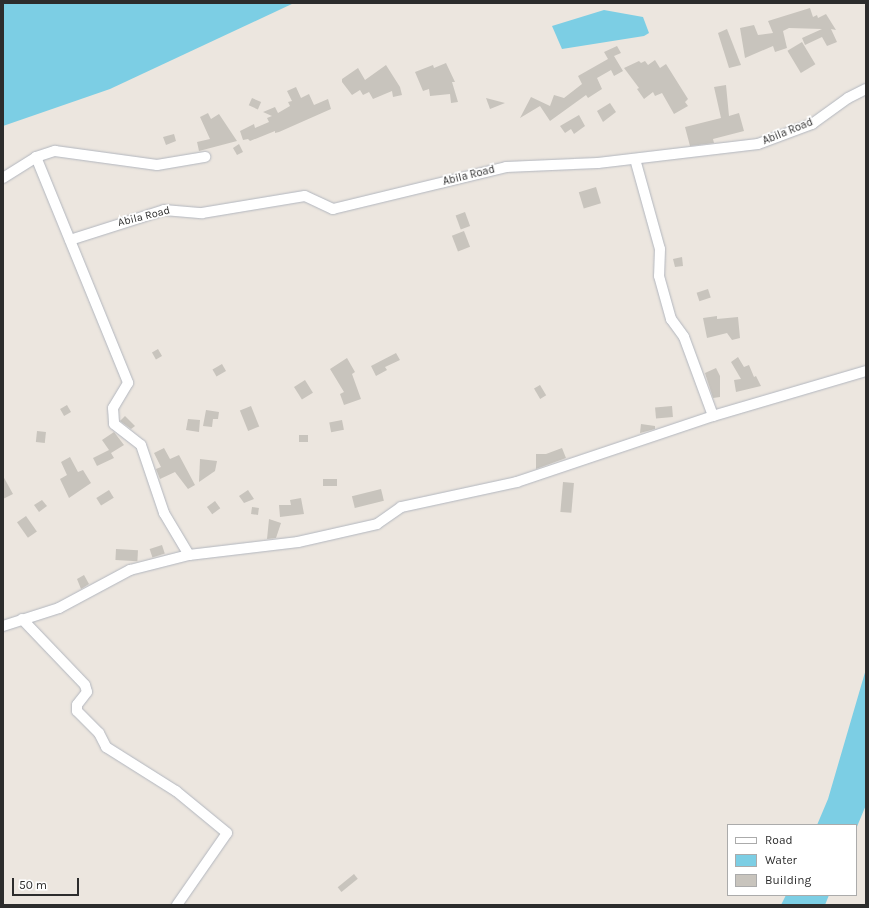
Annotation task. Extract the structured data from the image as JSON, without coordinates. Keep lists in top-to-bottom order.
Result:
{
  "streets": {
    "street": ["Abila Road"]
  },
  "legend": ["Road", "Water", "Building"],
  "scale_bar": "50 m"
}
